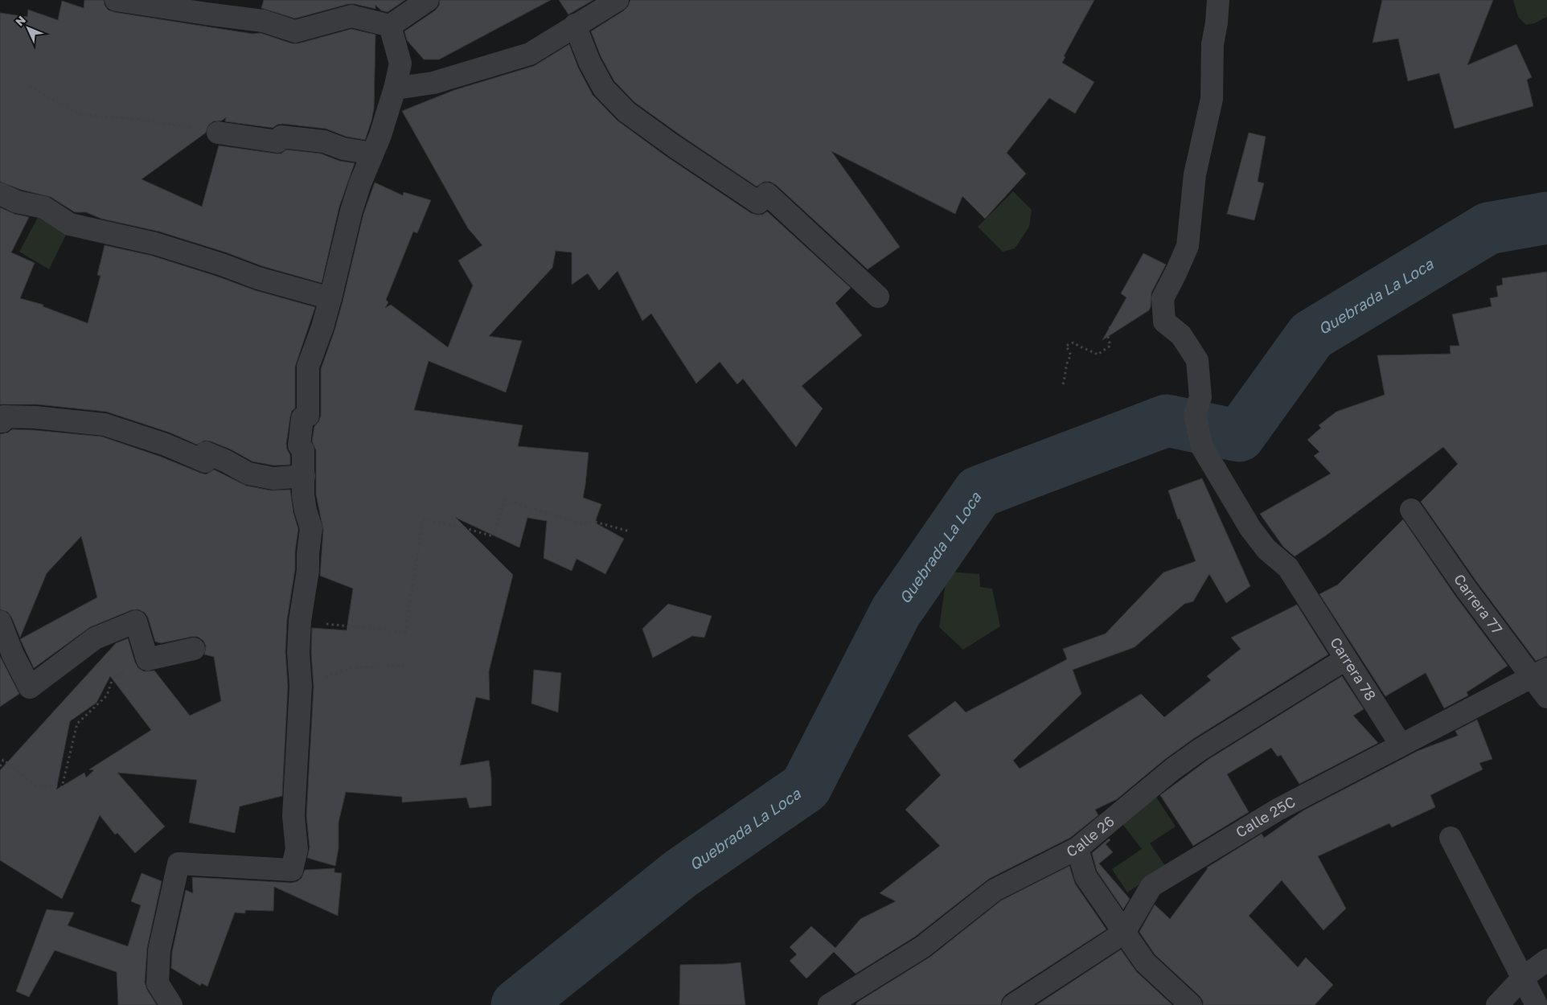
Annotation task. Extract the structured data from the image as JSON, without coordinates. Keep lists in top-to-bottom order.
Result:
{
  "streets": {
    "street": [
      "Carrera 77",
      "Carrera 78",
      "Calle 25C",
      "Calle 26"
    ]
  },
  "crossings": [
    ["Carrera 77", "Calle 25C"],
    ["Carrera 78", "Calle 25C"],
    ["Carrera 78", "Calle 26"]
  ],
  "water": ["Quebrada La Loca"],
  "north": "top left"
}
